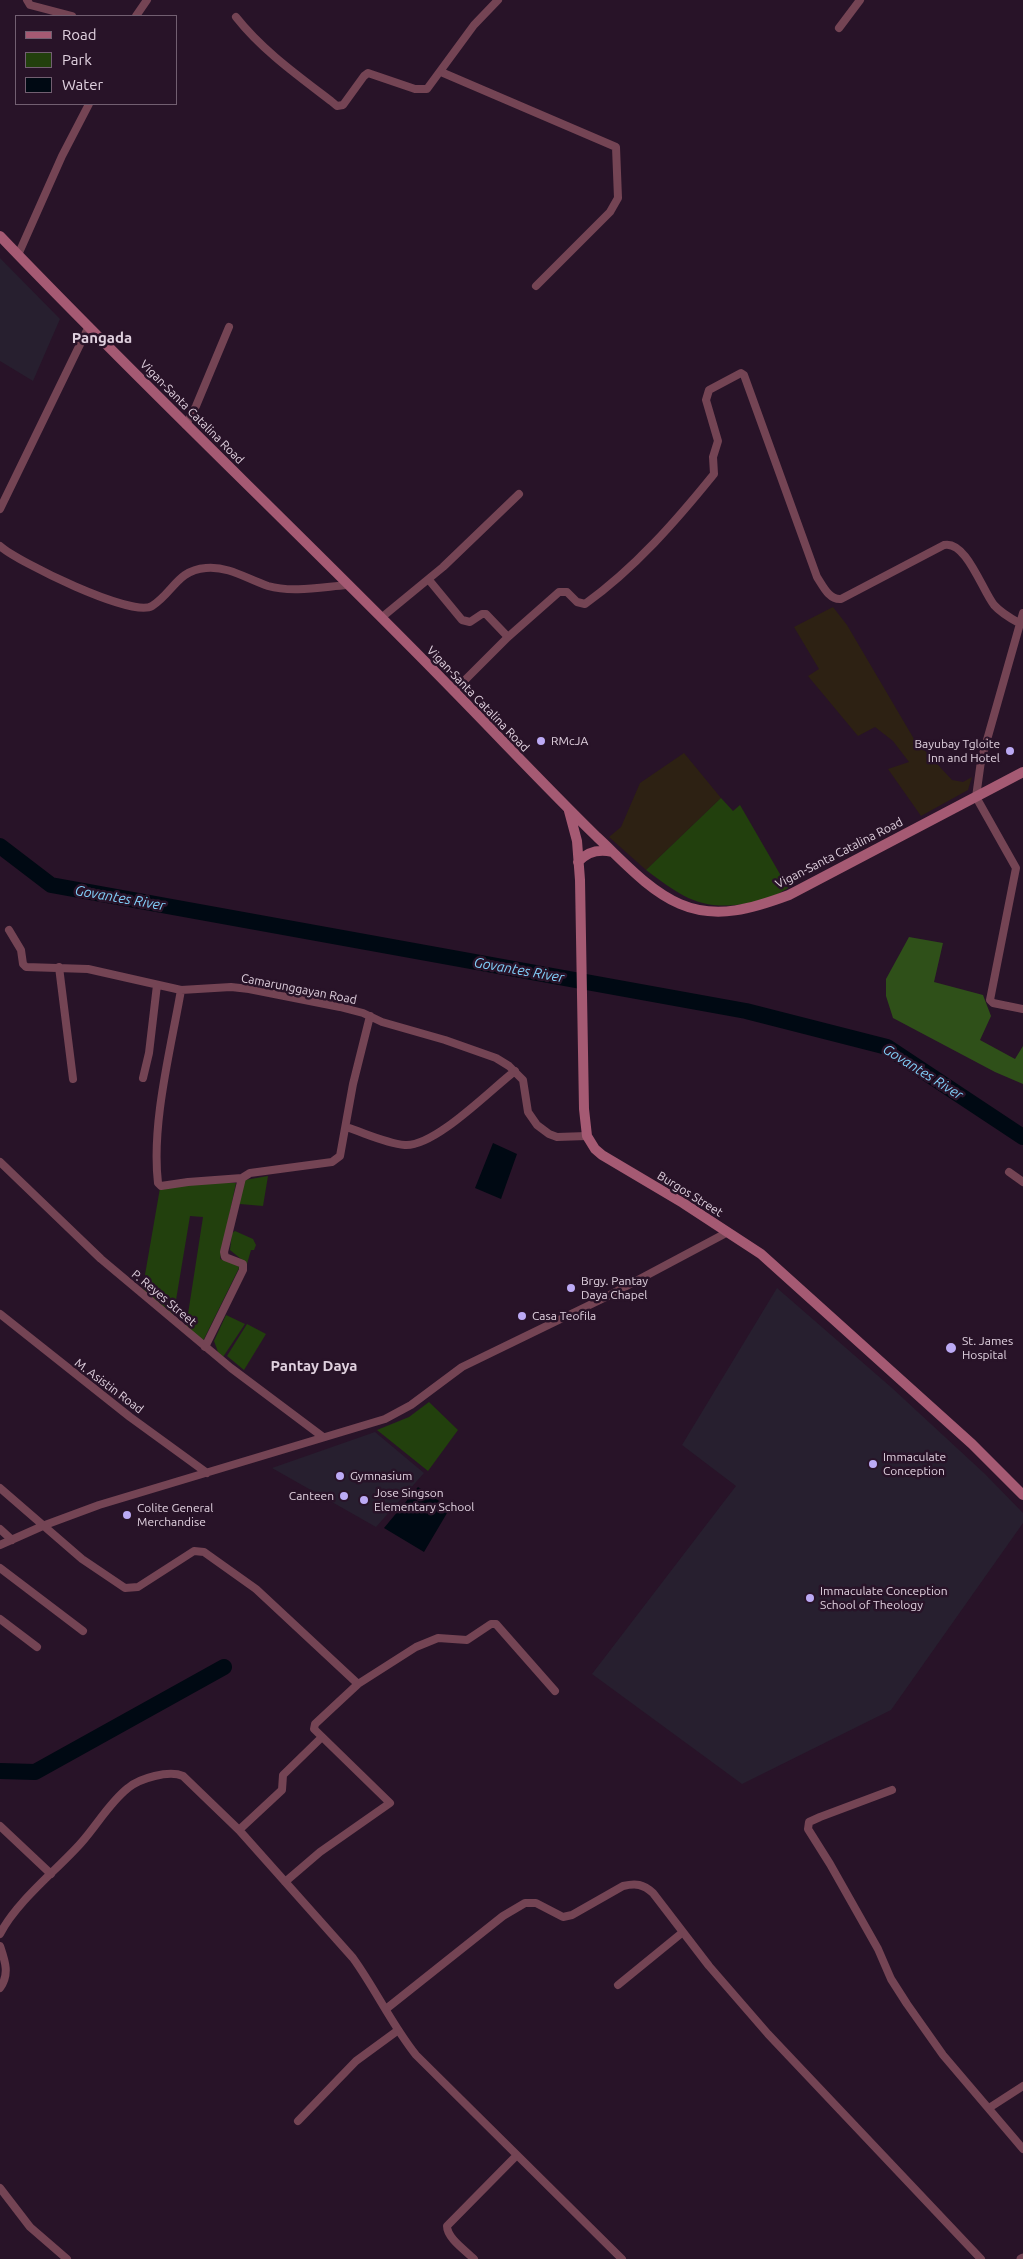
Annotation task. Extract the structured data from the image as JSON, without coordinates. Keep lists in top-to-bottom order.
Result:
{
  "streets": {
    "main road": ["Vigan-Santa Catalina Road", "Burgos Street"],
    "street": ["Camarunggayan Road", "P. Reyes Street", "M. Asistin Road"]
  },
  "districts": ["Pangada", "Pantay Daya"],
  "water": ["Govantes River"],
  "places": [
    "RMcJA",
    "Bayubay Tgloite Inn and Hotel",
    "Brgy. Pantay Daya Chapel",
    "Casa Teofila",
    "St. James Hospital",
    "Immaculate Conception",
    "Gymnasium",
    "Canteen",
    "Jose Singson Elementary School",
    "Colite General Merchandise",
    "Immaculate Conception School of Theology"
  ],
  "legend": ["Road", "Park", "Water"]
}
